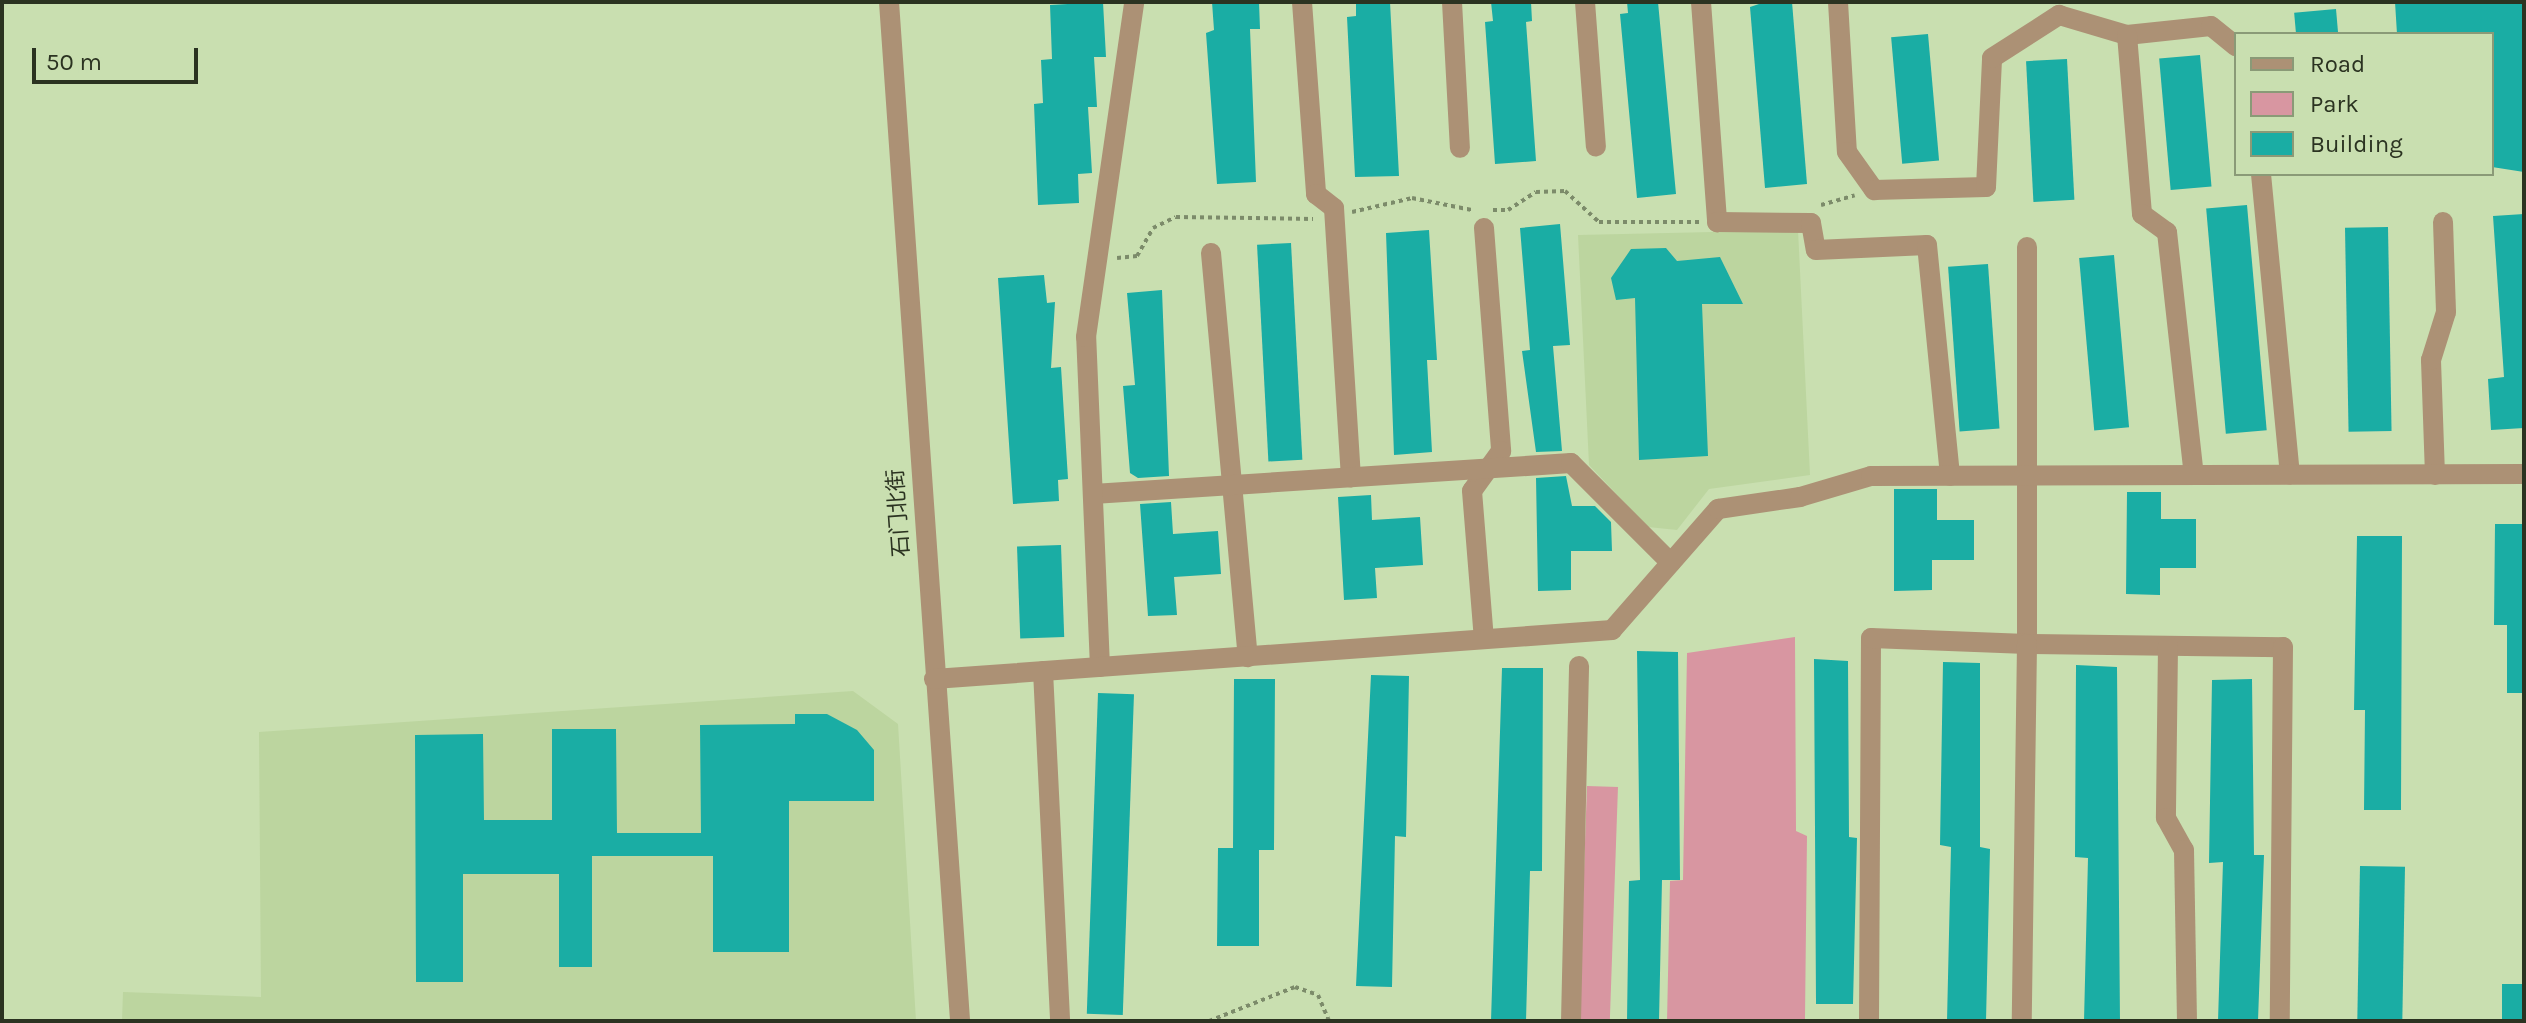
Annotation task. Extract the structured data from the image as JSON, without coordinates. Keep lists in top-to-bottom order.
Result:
{
  "streets": {
    "street": ["石门北街"]
  },
  "legend": ["Road", "Park", "Building"],
  "scale_bar": "50 m"
}
